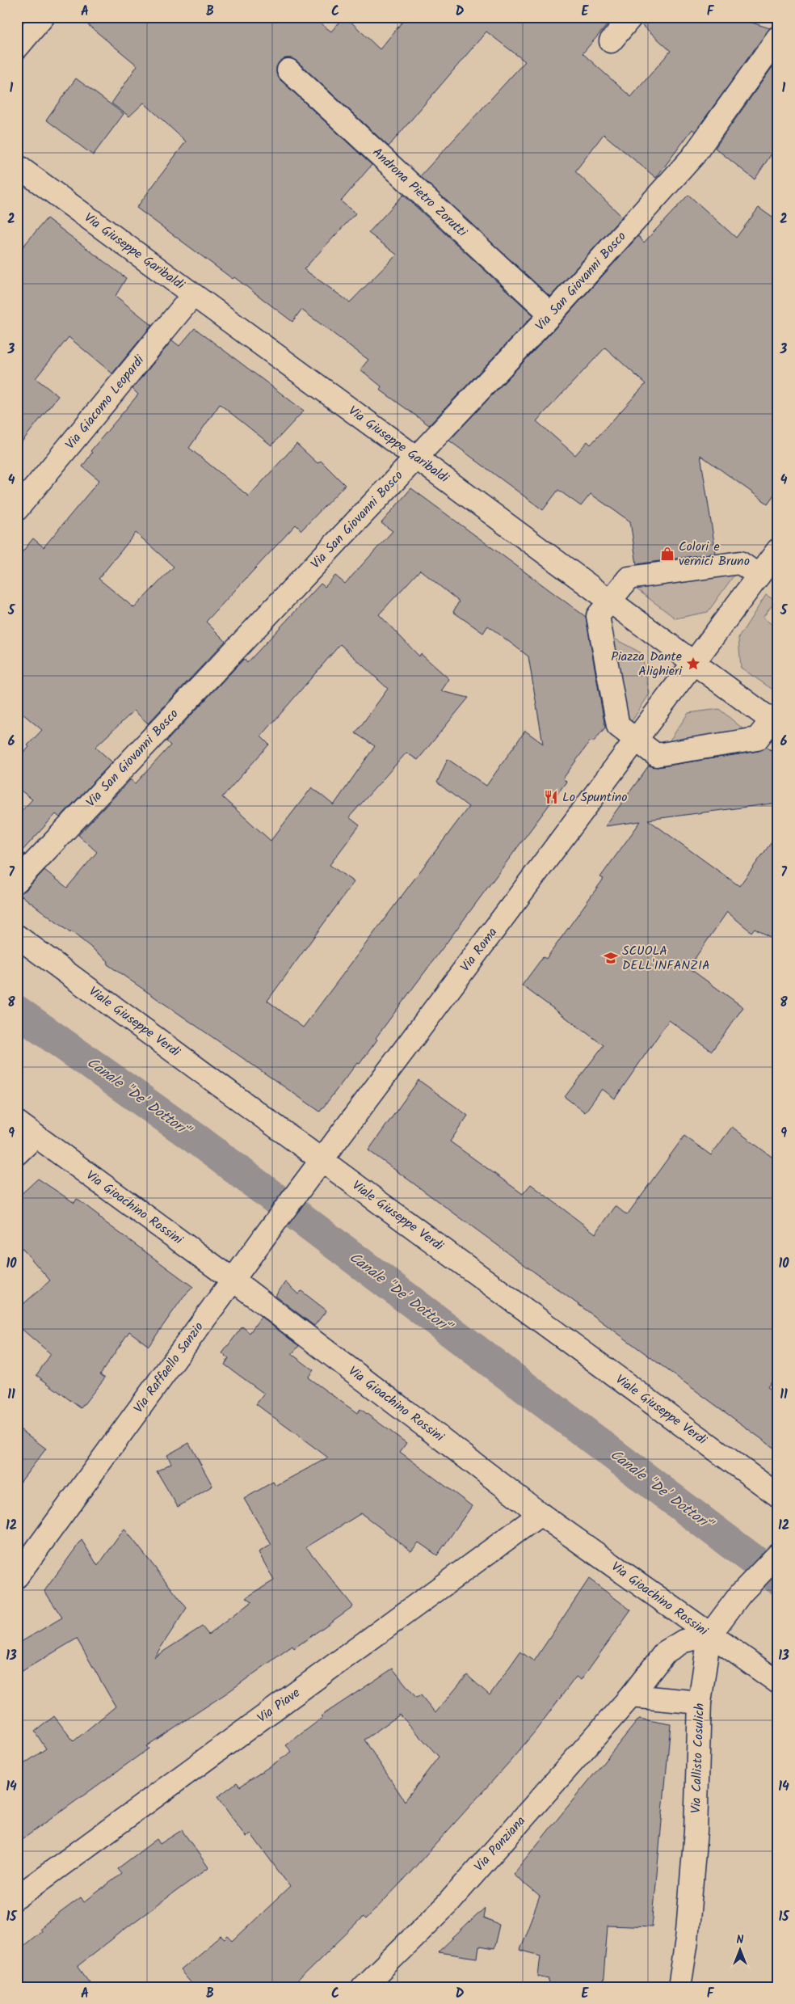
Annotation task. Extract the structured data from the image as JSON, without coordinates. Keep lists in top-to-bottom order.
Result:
{
  "streets": {
    "street": [
      "Androna Pietro Zorutti",
      "Via Giuseppe Garibaldi",
      "Via San Giovanni Bosco",
      "Via Giacomo Leopardi",
      "Via Roma",
      "Viale Giuseppe Verdi",
      "Via Gioachino Rossini",
      "Via Raffaello Sanzio",
      "Via Piave",
      "Via Callisto Cosulich",
      "Via Ponziana"
    ]
  },
  "crossings": [
    ["Androna Pietro Zorutti", "Via San Giovanni Bosco"],
    ["Via Giuseppe Garibaldi", "Via San Giovanni Bosco"],
    ["Via Giuseppe Garibaldi", "Via Giacomo Leopardi"],
    ["Via Roma", "Viale Giuseppe Verdi"],
    ["Via Roma", "Via Raffaello Sanzio"],
    ["Viale Giuseppe Verdi", "Via Raffaello Sanzio"],
    ["Via Gioachino Rossini", "Via Raffaello Sanzio"],
    ["Via Gioachino Rossini", "Via Piave"],
    ["Via Gioachino Rossini", "Via Callisto Cosulich"],
    ["Via Gioachino Rossini", "Via Ponziana"],
    ["Via Callisto Cosulich", "Via Ponziana"]
  ],
  "water": ["Canale \"De' Dottori\""],
  "places": {
    "shop": ["Colori e vernici Bruno"],
    "place": ["Piazza Dante Alighieri"],
    "restaurant": ["Lo Spuntino"],
    "school or university": ["SCUOLA DELL'INFANZIA"]
  },
  "north": "top",
  "grid": {
    "columns": [
      "A",
      "B",
      "C",
      "D",
      "E",
      "F"
    ],
    "rows": [
      "1",
      "2",
      "3",
      "4",
      "5",
      "6",
      "7",
      "8",
      "9",
      "10",
      "11",
      "12",
      "13",
      "14",
      "15"
    ]
  }
}
